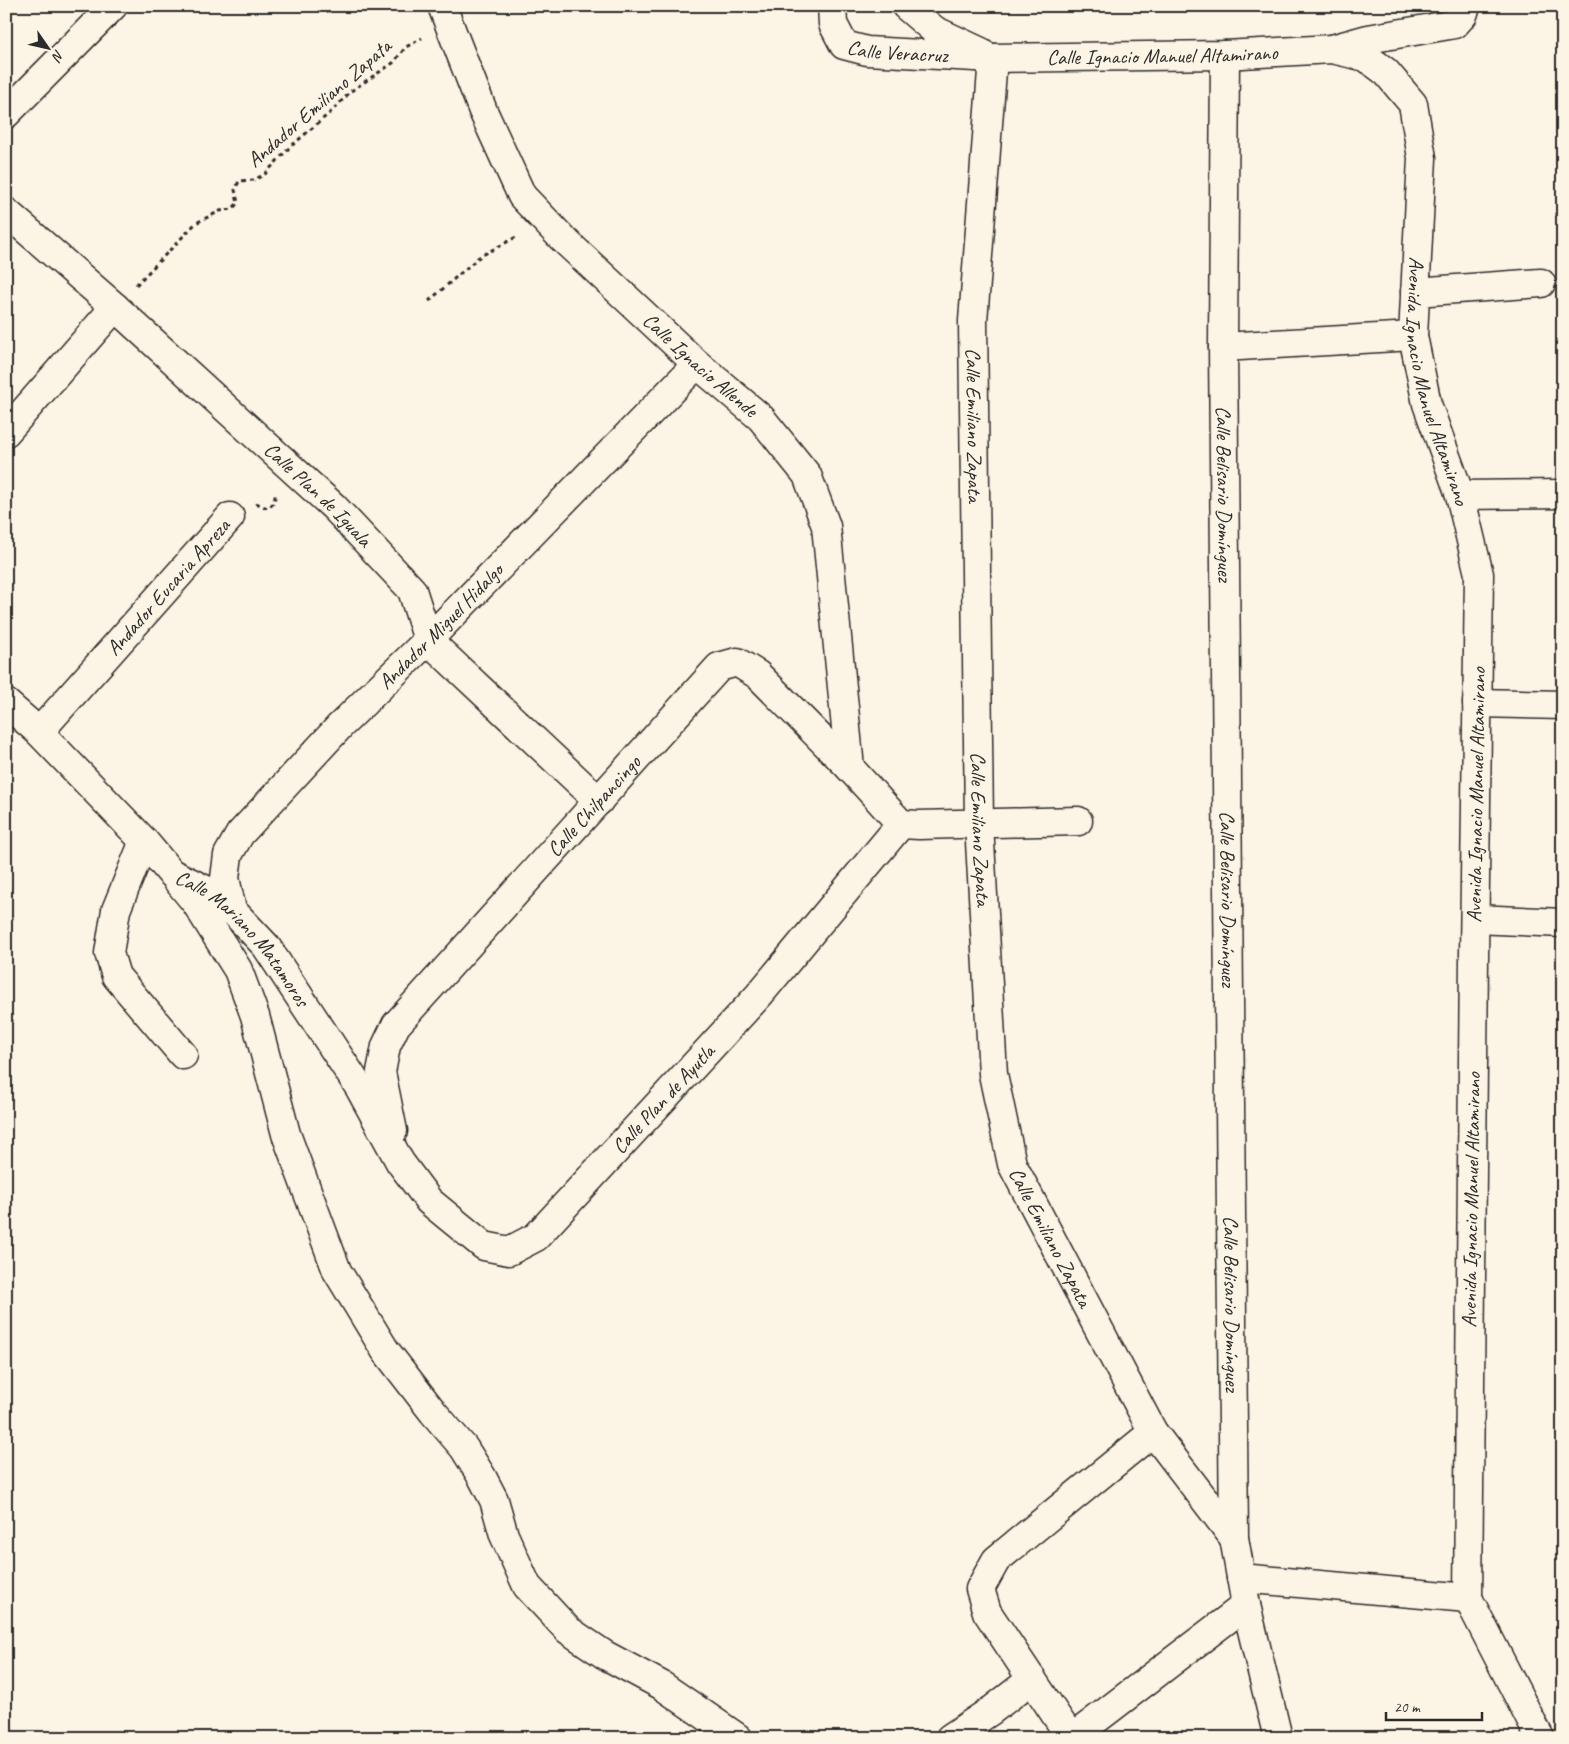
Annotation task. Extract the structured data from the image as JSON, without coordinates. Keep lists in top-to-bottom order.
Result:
{
  "streets": {
    "street": [
      "Calle Veracruz",
      "Calle Ignacio Manuel Altamirano",
      "Calle Ignacio Allende",
      "Avenida Ignacio Manuel Altamirano",
      "Calle Emiliano Zapata",
      "Calle Belisario Domínguez",
      "Calle Plan de Iguala",
      "Andador Eucaria Apreza",
      "Andador Miguel Hidalgo",
      "Calle Chilpancingo",
      "Calle Mariano Matamoros",
      "Calle Plan de Ayutla"
    ],
    "path": ["Andador Emiliano Zapata"]
  },
  "crossings": [
    ["Calle Veracruz", "Calle Ignacio Manuel Altamirano"],
    ["Calle Veracruz", "Calle Emiliano Zapata"],
    ["Calle Ignacio Manuel Altamirano", "Avenida Ignacio Manuel Altamirano"],
    ["Calle Ignacio Manuel Altamirano", "Calle Emiliano Zapata"],
    ["Calle Ignacio Manuel Altamirano", "Calle Belisario Domínguez"],
    ["Andador Emiliano Zapata", "Calle Ignacio Allende"],
    ["Andador Emiliano Zapata", "Calle Plan de Iguala"],
    ["Calle Ignacio Allende", "Andador Miguel Hidalgo"],
    ["Calle Ignacio Allende", "Calle Chilpancingo"],
    ["Calle Emiliano Zapata", "Calle Belisario Domínguez"],
    ["Calle Plan de Iguala", "Andador Eucaria Apreza"],
    ["Calle Plan de Iguala", "Andador Miguel Hidalgo"],
    ["Calle Plan de Iguala", "Calle Chilpancingo"],
    ["Andador Eucaria Apreza", "Calle Mariano Matamoros"],
    ["Andador Miguel Hidalgo", "Calle Mariano Matamoros"],
    ["Calle Chilpancingo", "Calle Mariano Matamoros"],
    ["Calle Chilpancingo", "Calle Plan de Ayutla"],
    ["Calle Mariano Matamoros", "Calle Plan de Ayutla"]
  ],
  "scale_bar": "20 m",
  "north": "bottom right"
}
